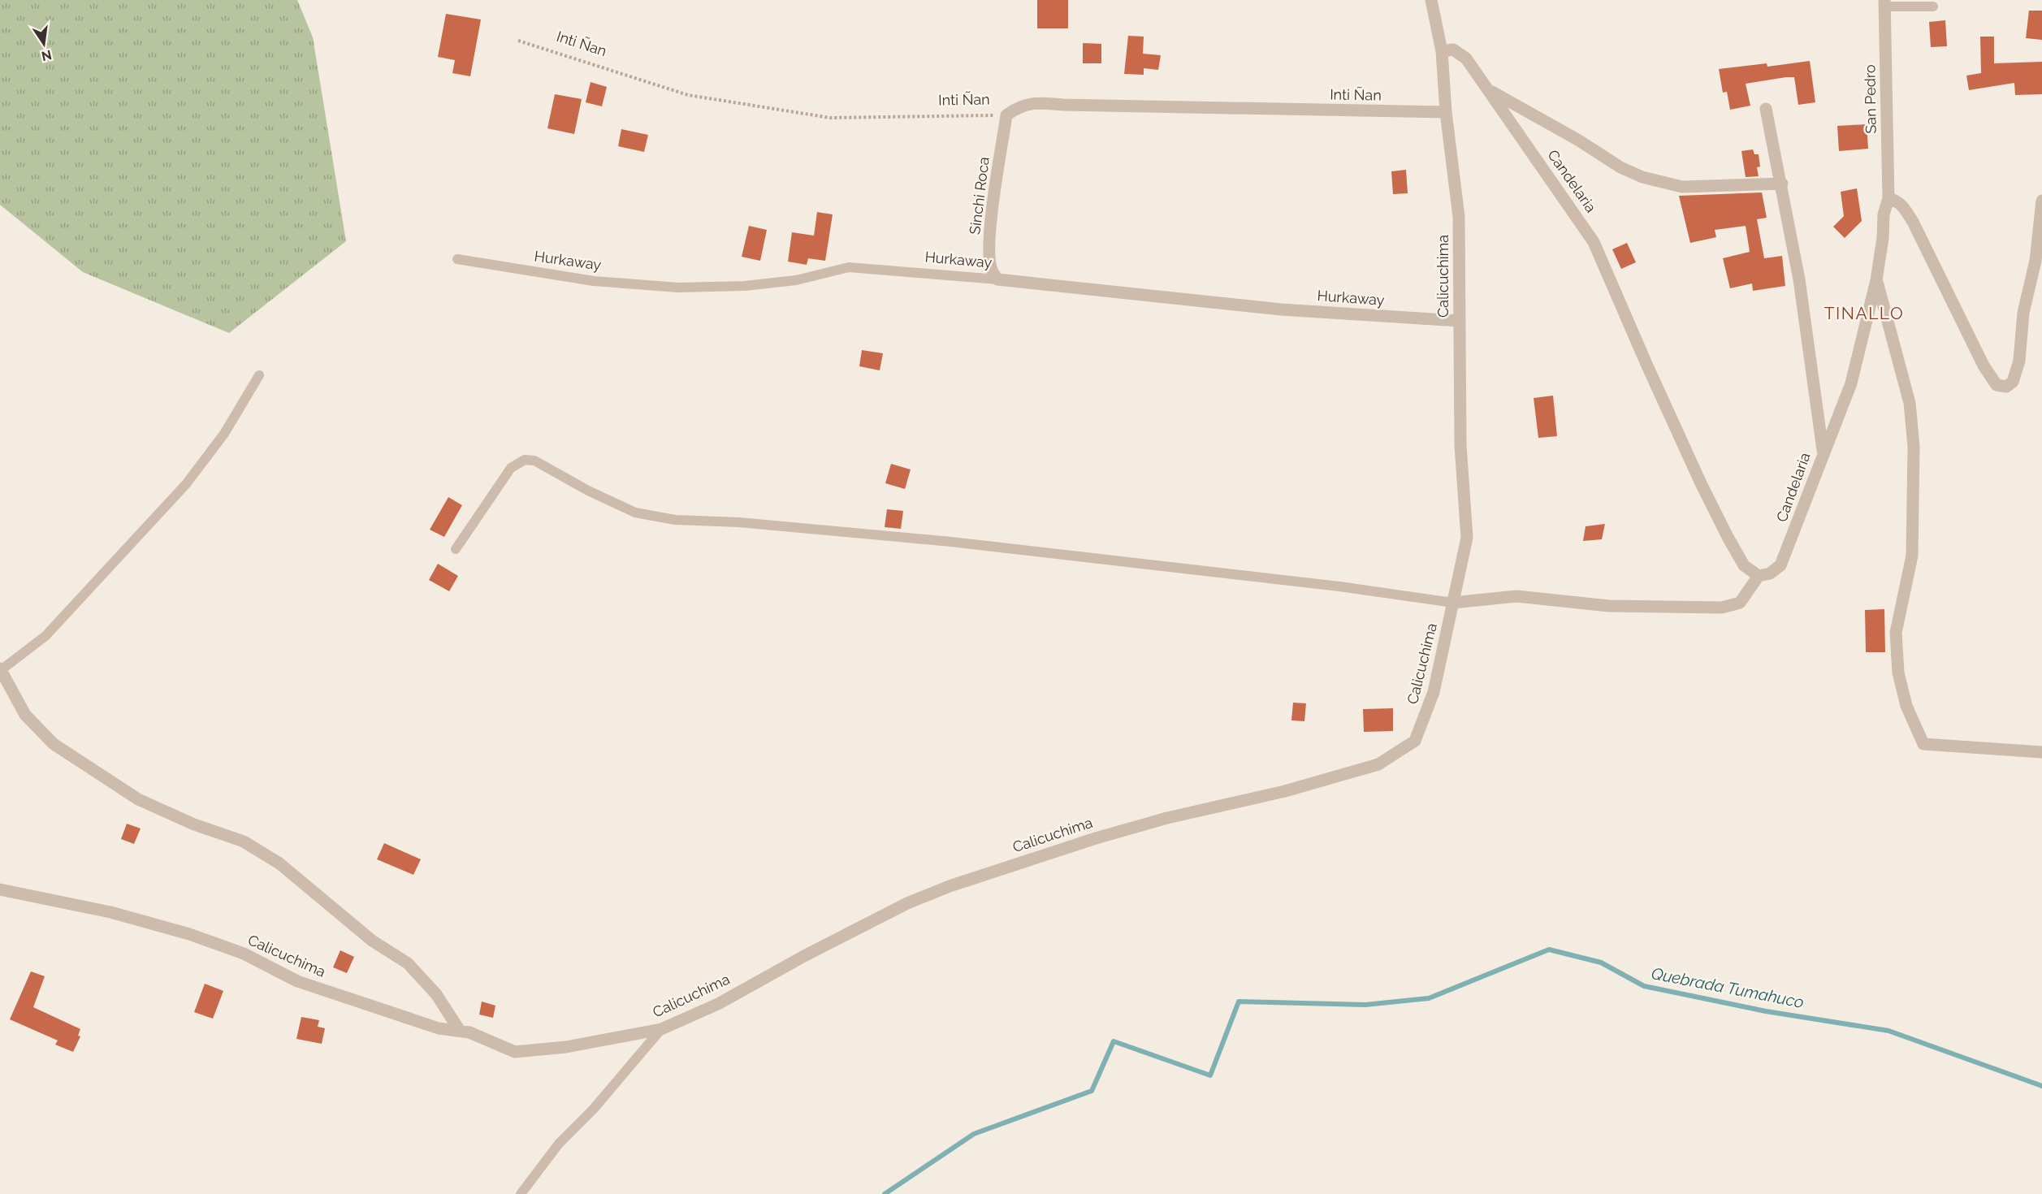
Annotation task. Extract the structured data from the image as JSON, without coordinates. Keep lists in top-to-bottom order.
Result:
{
  "streets": {
    "street": [
      "Inti Ñan",
      "San Pedro",
      "Candelaria",
      "Sinchi Roca",
      "Hurkaway",
      "Calicuchima"
    ]
  },
  "crossings": [
    ["Inti Ñan", "Sinchi Roca"],
    ["Inti Ñan", "Calicuchima"],
    ["San Pedro", "Candelaria"],
    ["Candelaria", "Calicuchima"],
    ["Sinchi Roca", "Hurkaway"],
    ["Hurkaway", "Calicuchima"]
  ],
  "districts": ["TINALLO"],
  "water": ["Quebrada Tumahuco"],
  "north": "bottom"
}
